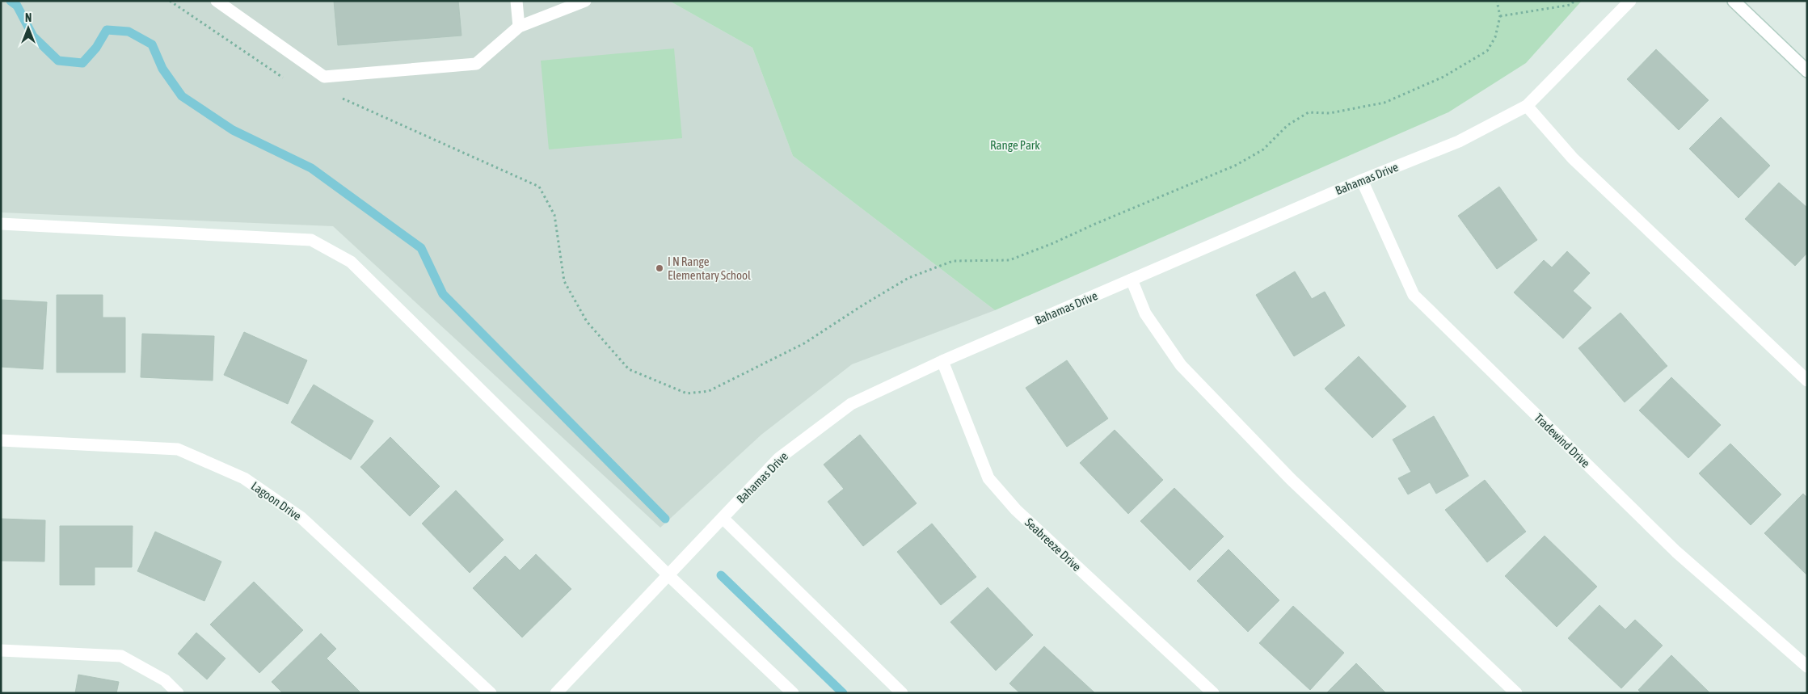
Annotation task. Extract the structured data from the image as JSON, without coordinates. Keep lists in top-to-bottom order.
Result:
{
  "streets": {
    "street": [
      "Bahamas Drive",
      "Tradewind Drive",
      "Lagoon Drive",
      "Seabreeze Drive"
    ]
  },
  "crossings": [
    ["Bahamas Drive", "Tradewind Drive"],
    ["Bahamas Drive", "Seabreeze Drive"]
  ],
  "parks": ["Range Park"],
  "places": ["I N Range Elementary School"],
  "north": "top"
}
